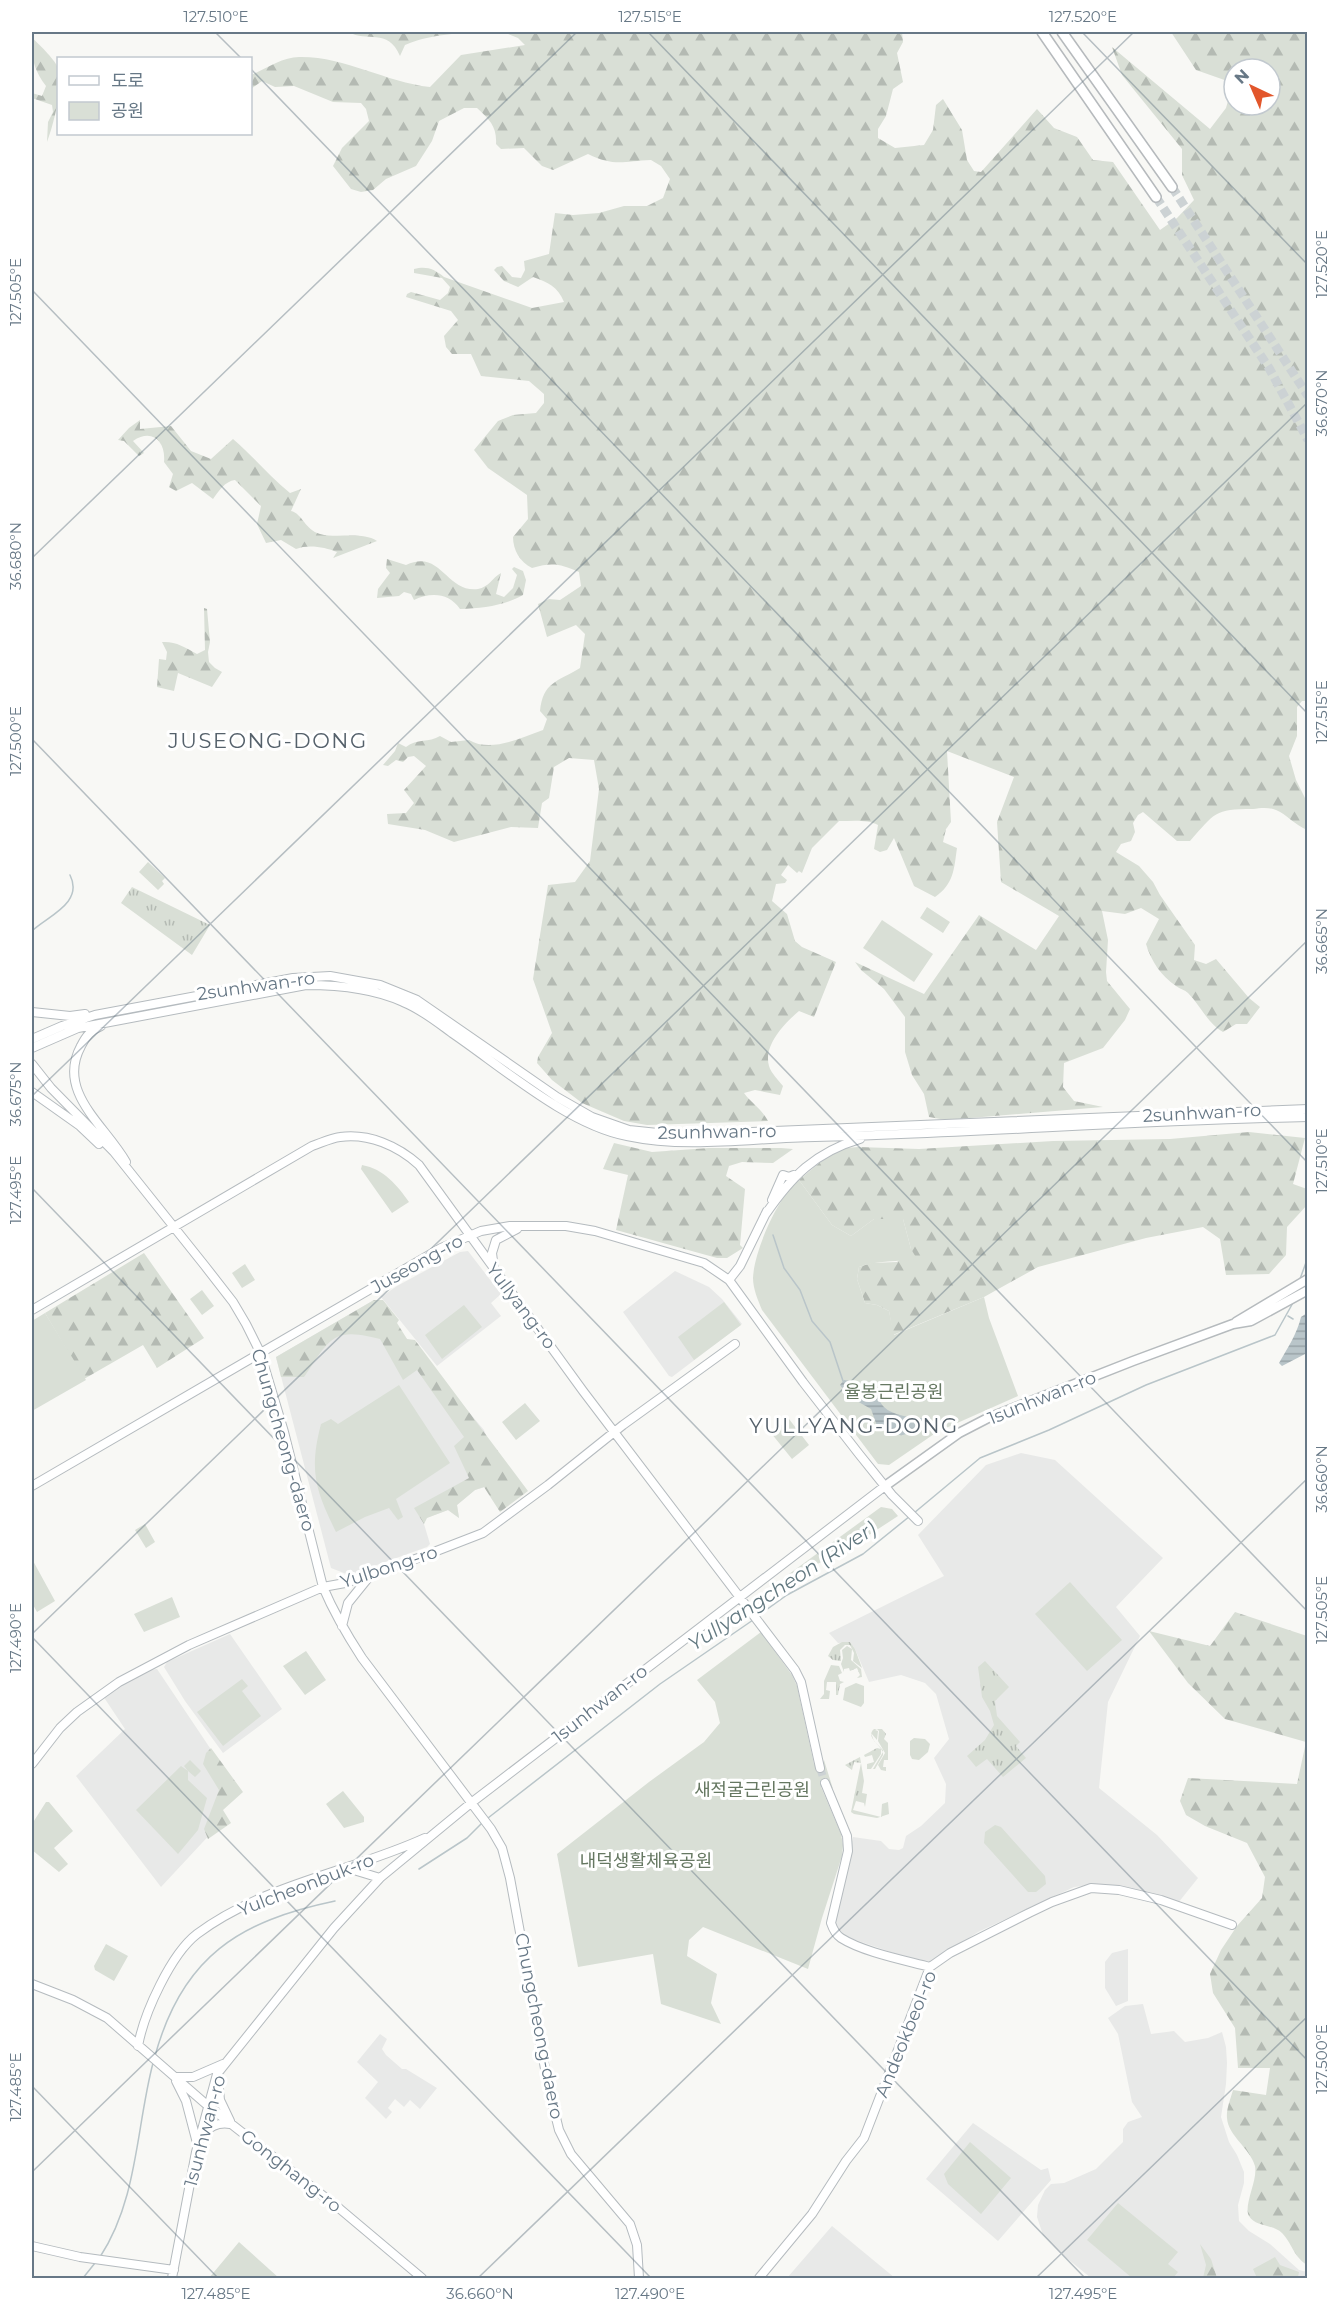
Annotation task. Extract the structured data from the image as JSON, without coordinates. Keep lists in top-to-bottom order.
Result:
{
  "streets": {
    "main road": ["1sunhwan-ro"],
    "street": [
      "2sunhwan-ro",
      "Juseong-ro",
      "Yullyang-ro",
      "Chungcheong-daero",
      "Yulbong-ro",
      "Yulcheonbuk-ro",
      "Andeokbeol-ro",
      "Gonghang-ro"
    ]
  },
  "crossings": [
    ["Juseong-ro", "Yullyang-ro"],
    ["Juseong-ro", "1sunhwan-ro"],
    ["Juseong-ro", "Chungcheong-daero"],
    ["Yullyang-ro", "1sunhwan-ro"],
    ["Yullyang-ro", "Chungcheong-daero"],
    ["Yullyang-ro", "Yulbong-ro"],
    ["1sunhwan-ro", "Chungcheong-daero"],
    ["1sunhwan-ro", "Yulcheonbuk-ro"],
    ["1sunhwan-ro", "Gonghang-ro"],
    ["Chungcheong-daero", "Yulbong-ro"],
    ["Yulcheonbuk-ro", "Gonghang-ro"]
  ],
  "districts": ["JUSEONG-DONG", "YULLYANG-DONG"],
  "water": ["Yullyangcheon (River)"],
  "parks": ["율봉근린공원", "새적굴근린공원", "내덕생활체육공원"],
  "legend": ["도로", "공원"],
  "north": "top left",
  "coordinates": [
    "127.510°E",
    "127.515°E",
    "127.520°E",
    "127.505°E",
    "36.670°N",
    "36.680°N",
    "127.500°E",
    "36.665°N",
    "36.675°N",
    "127.495°E",
    "36.660°N",
    "127.490°E",
    "127.485°E"
  ]
}
